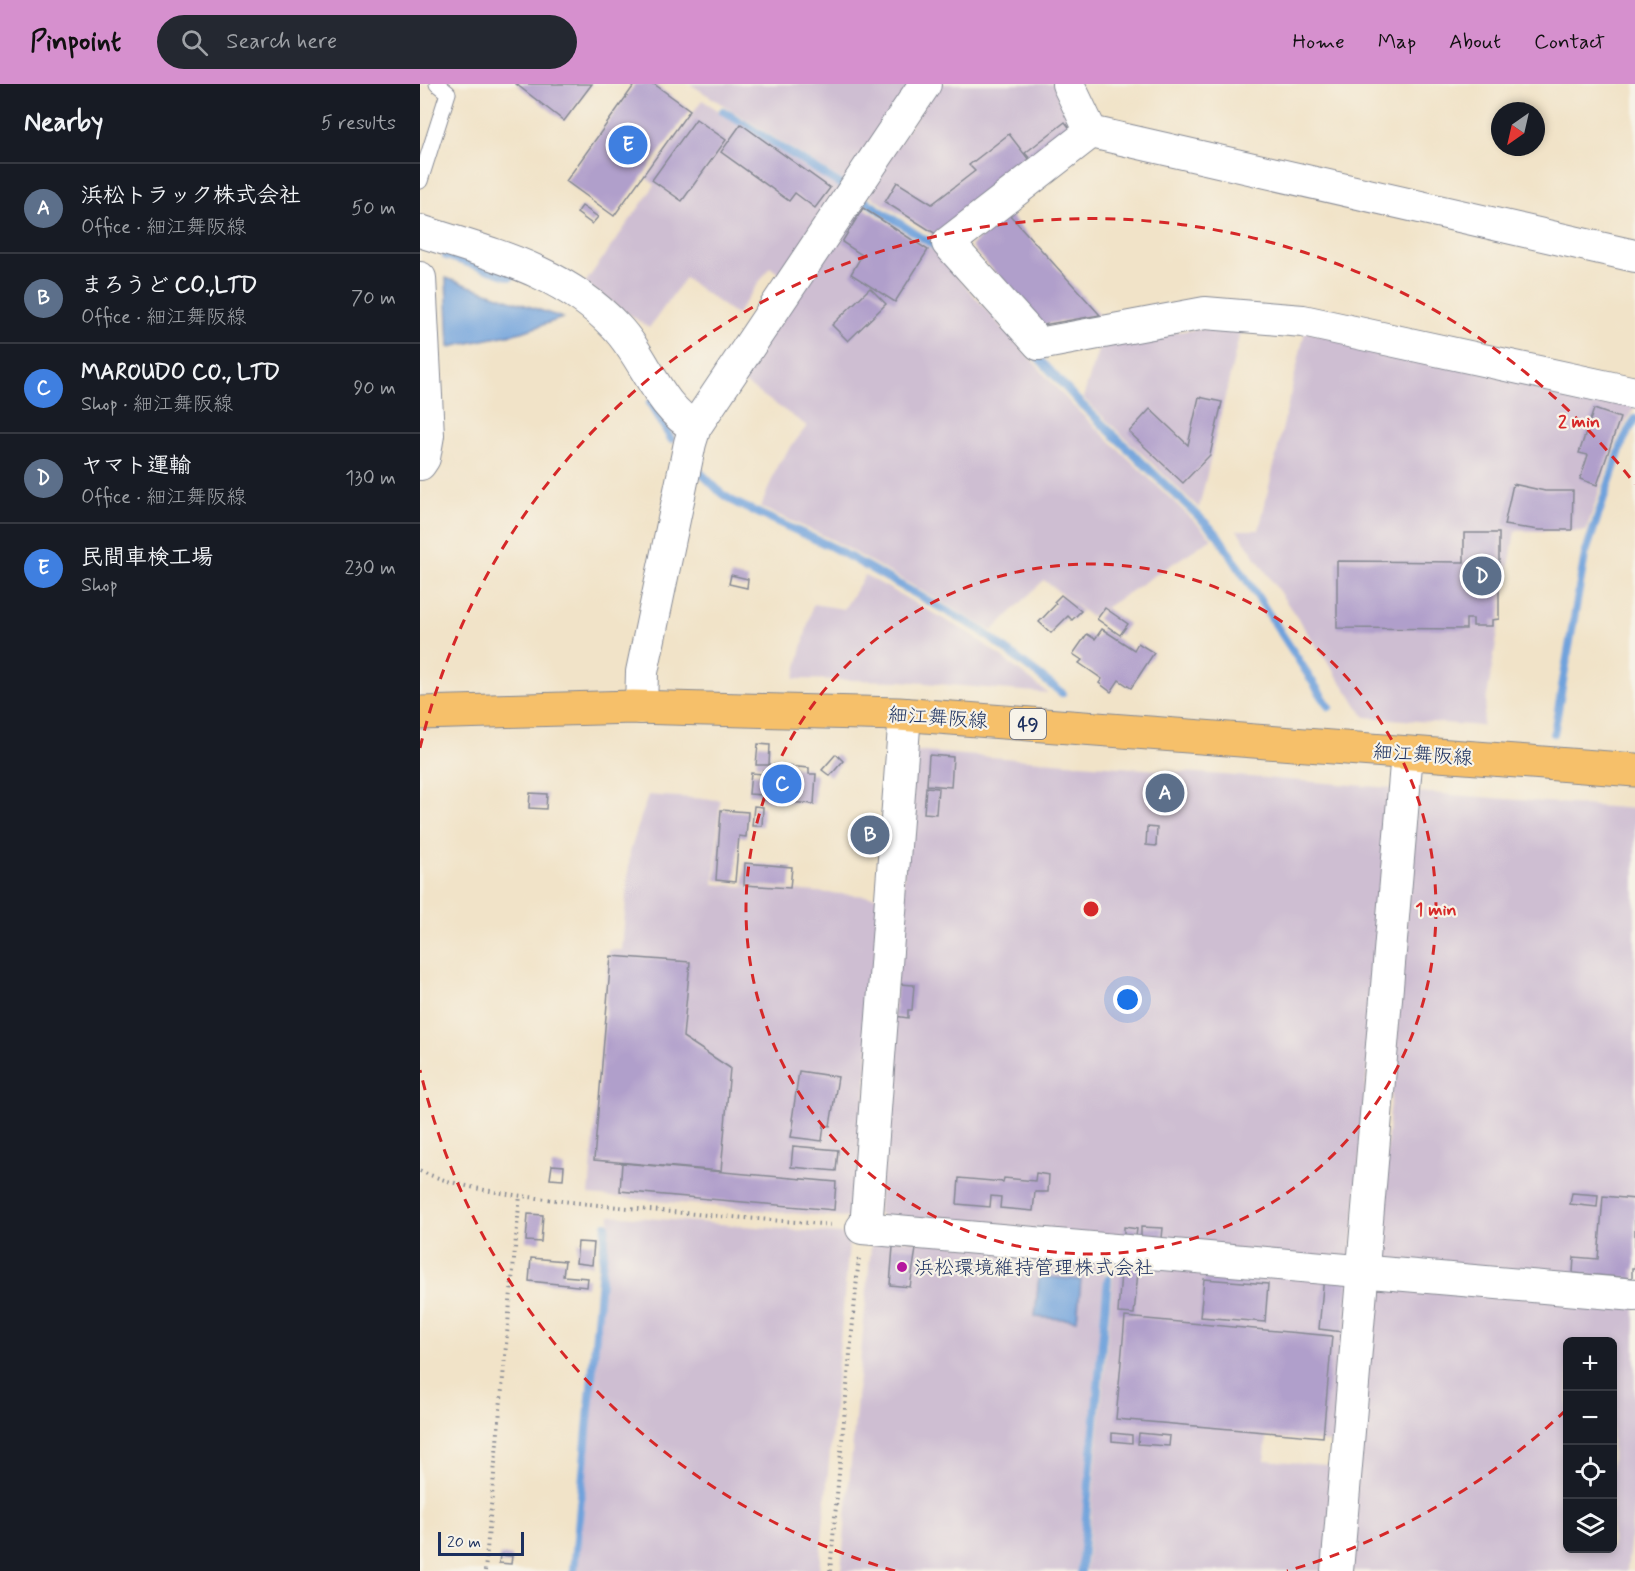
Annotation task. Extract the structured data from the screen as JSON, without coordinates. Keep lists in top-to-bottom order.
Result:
{
  "streets": {
    "main road": ["細江舞阪線", "49"]
  },
  "places": ["浜松環境維持管理株式会社"],
  "scale_bar": "20 m",
  "north": "bottom left",
  "page": {
    "header": "Pinpoint",
    "search": "Search here",
    "nav": [
      "Home",
      "Map",
      "About",
      "Contact"
    ],
    "heading": ["Nearby", "5 results"],
    "pins": [
      "E",
      "D",
      "C",
      "A",
      "B"
    ],
    "list": [
      {
        "mark": "A",
        "name": "浜松トラック株式会社",
        "note": "Office · 細江舞阪線",
        "value": "50 m"
      },
      {
        "mark": "B",
        "name": "まろうど CO.,LTD",
        "note": "Office · 細江舞阪線",
        "value": "70 m"
      },
      {
        "mark": "C",
        "name": "MAROUDO CO., LTD",
        "note": "Shop · 細江舞阪線",
        "value": "90 m"
      },
      {
        "mark": "D",
        "name": "ヤマト運輸",
        "note": "Office · 細江舞阪線",
        "value": "130 m"
      },
      {
        "mark": "E",
        "name": "民間車検工場",
        "note": "Shop",
        "value": "230 m"
      }
    ],
    "map_buttons": ["+", "−"],
    "scale": "20 m"
  },
  "rings": ["2 min", "1 min"]
}
